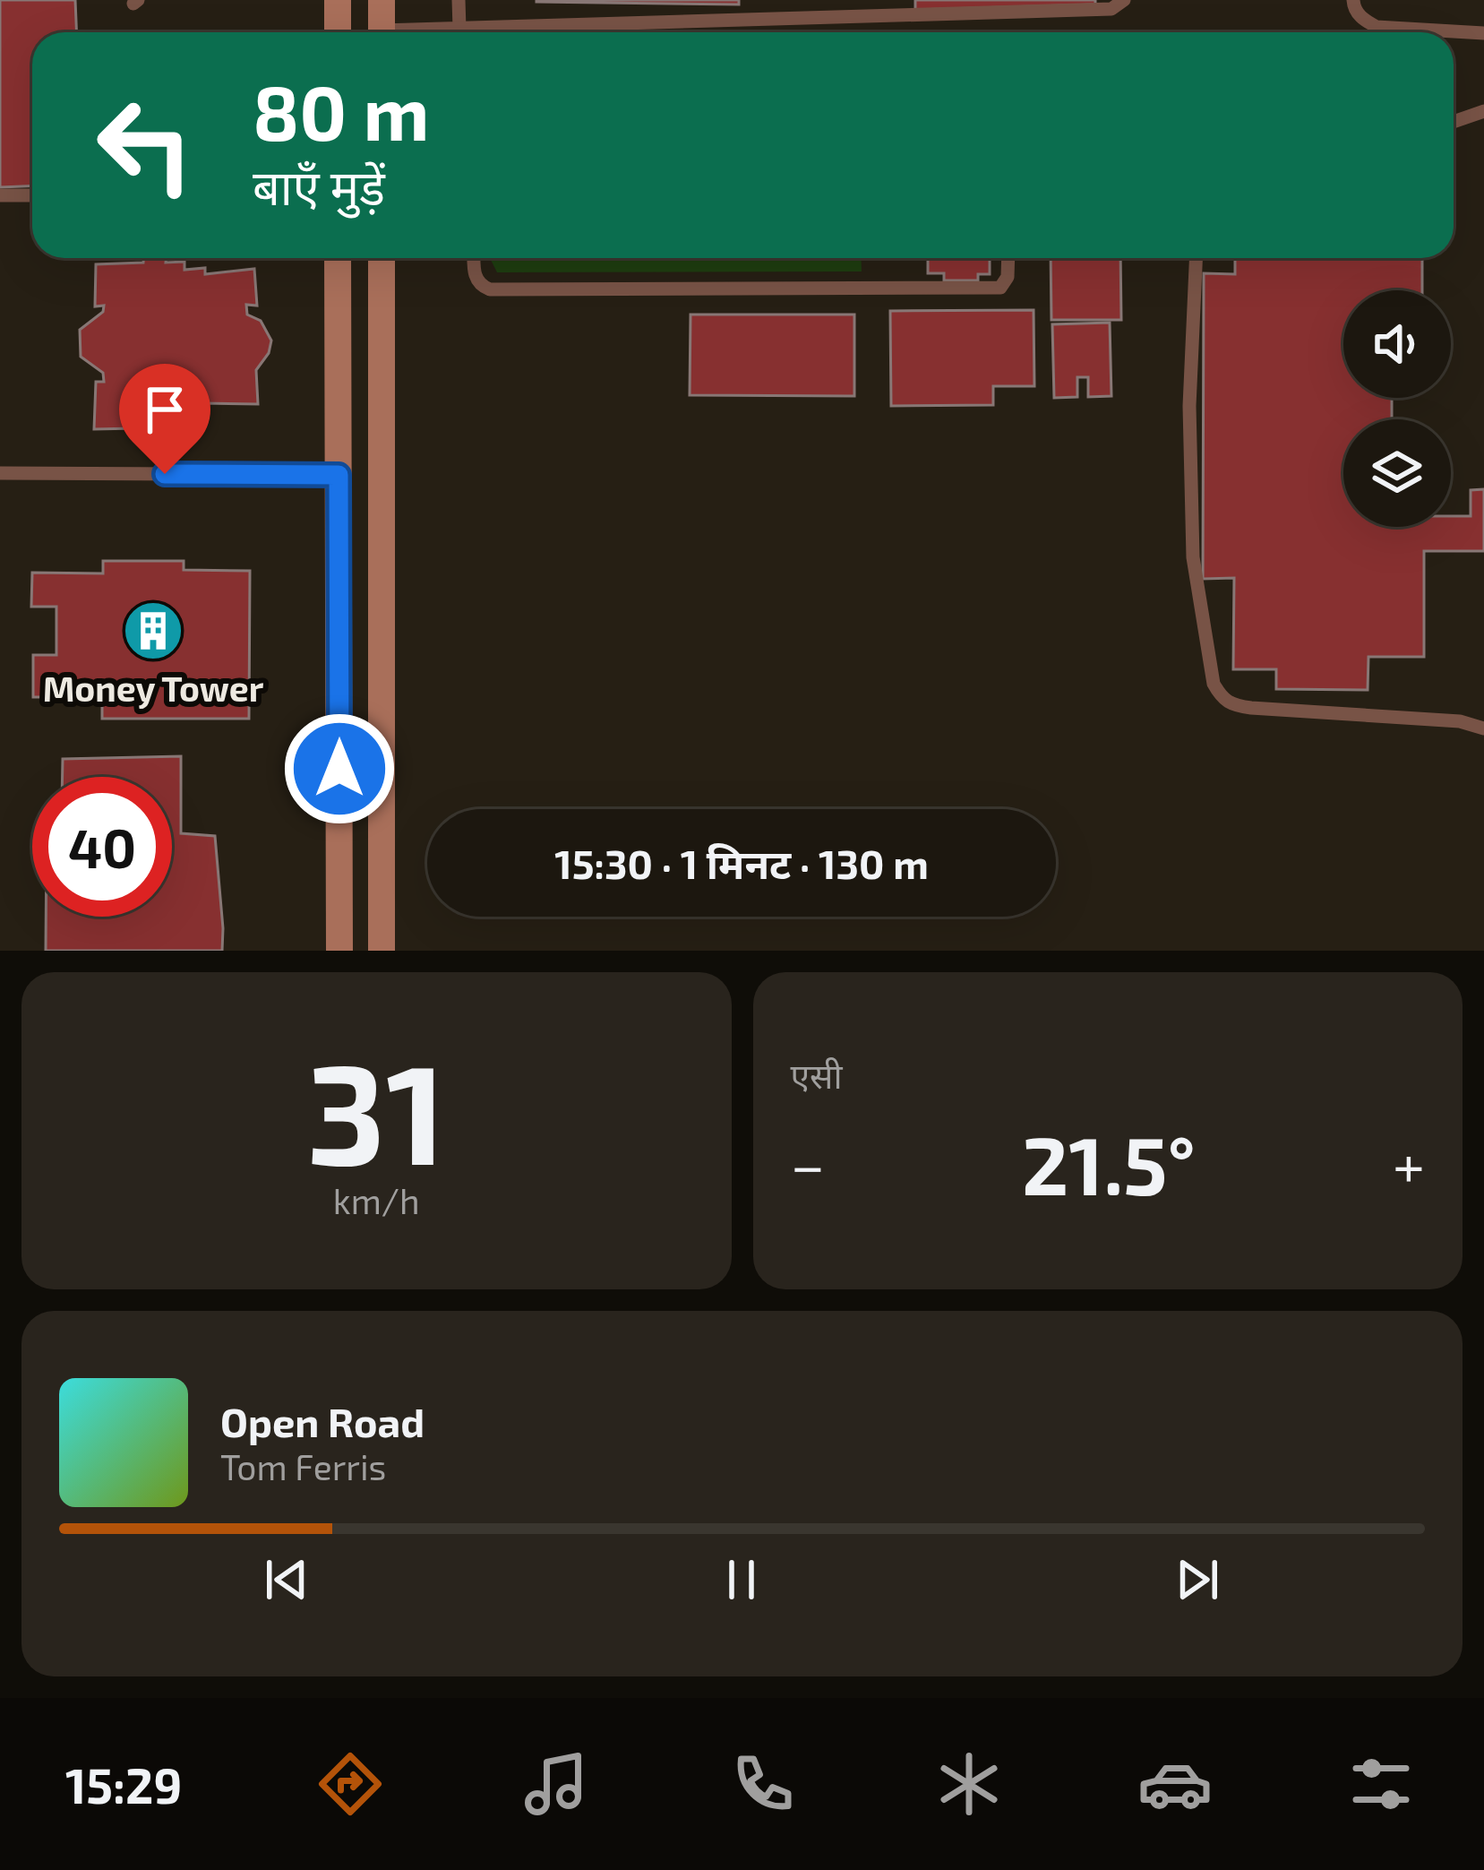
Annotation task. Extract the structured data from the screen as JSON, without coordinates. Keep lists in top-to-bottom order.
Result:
{
  "places": {
    "building": ["Money Tower"]
  },
  "page": {
    "turn": ["80 m", "बाएँ मुड़ें"],
    "limit": "40",
    "trip": "15:30 · 1 मिनट · 130 m",
    "tile": [
      ["31", "km/h"],
      "एसी"
    ],
    "heat": ["−", "21.5°", "+"],
    "song": ["Open Road", "Tom Ferris"],
    "tabs": "15:29"
  }
}
